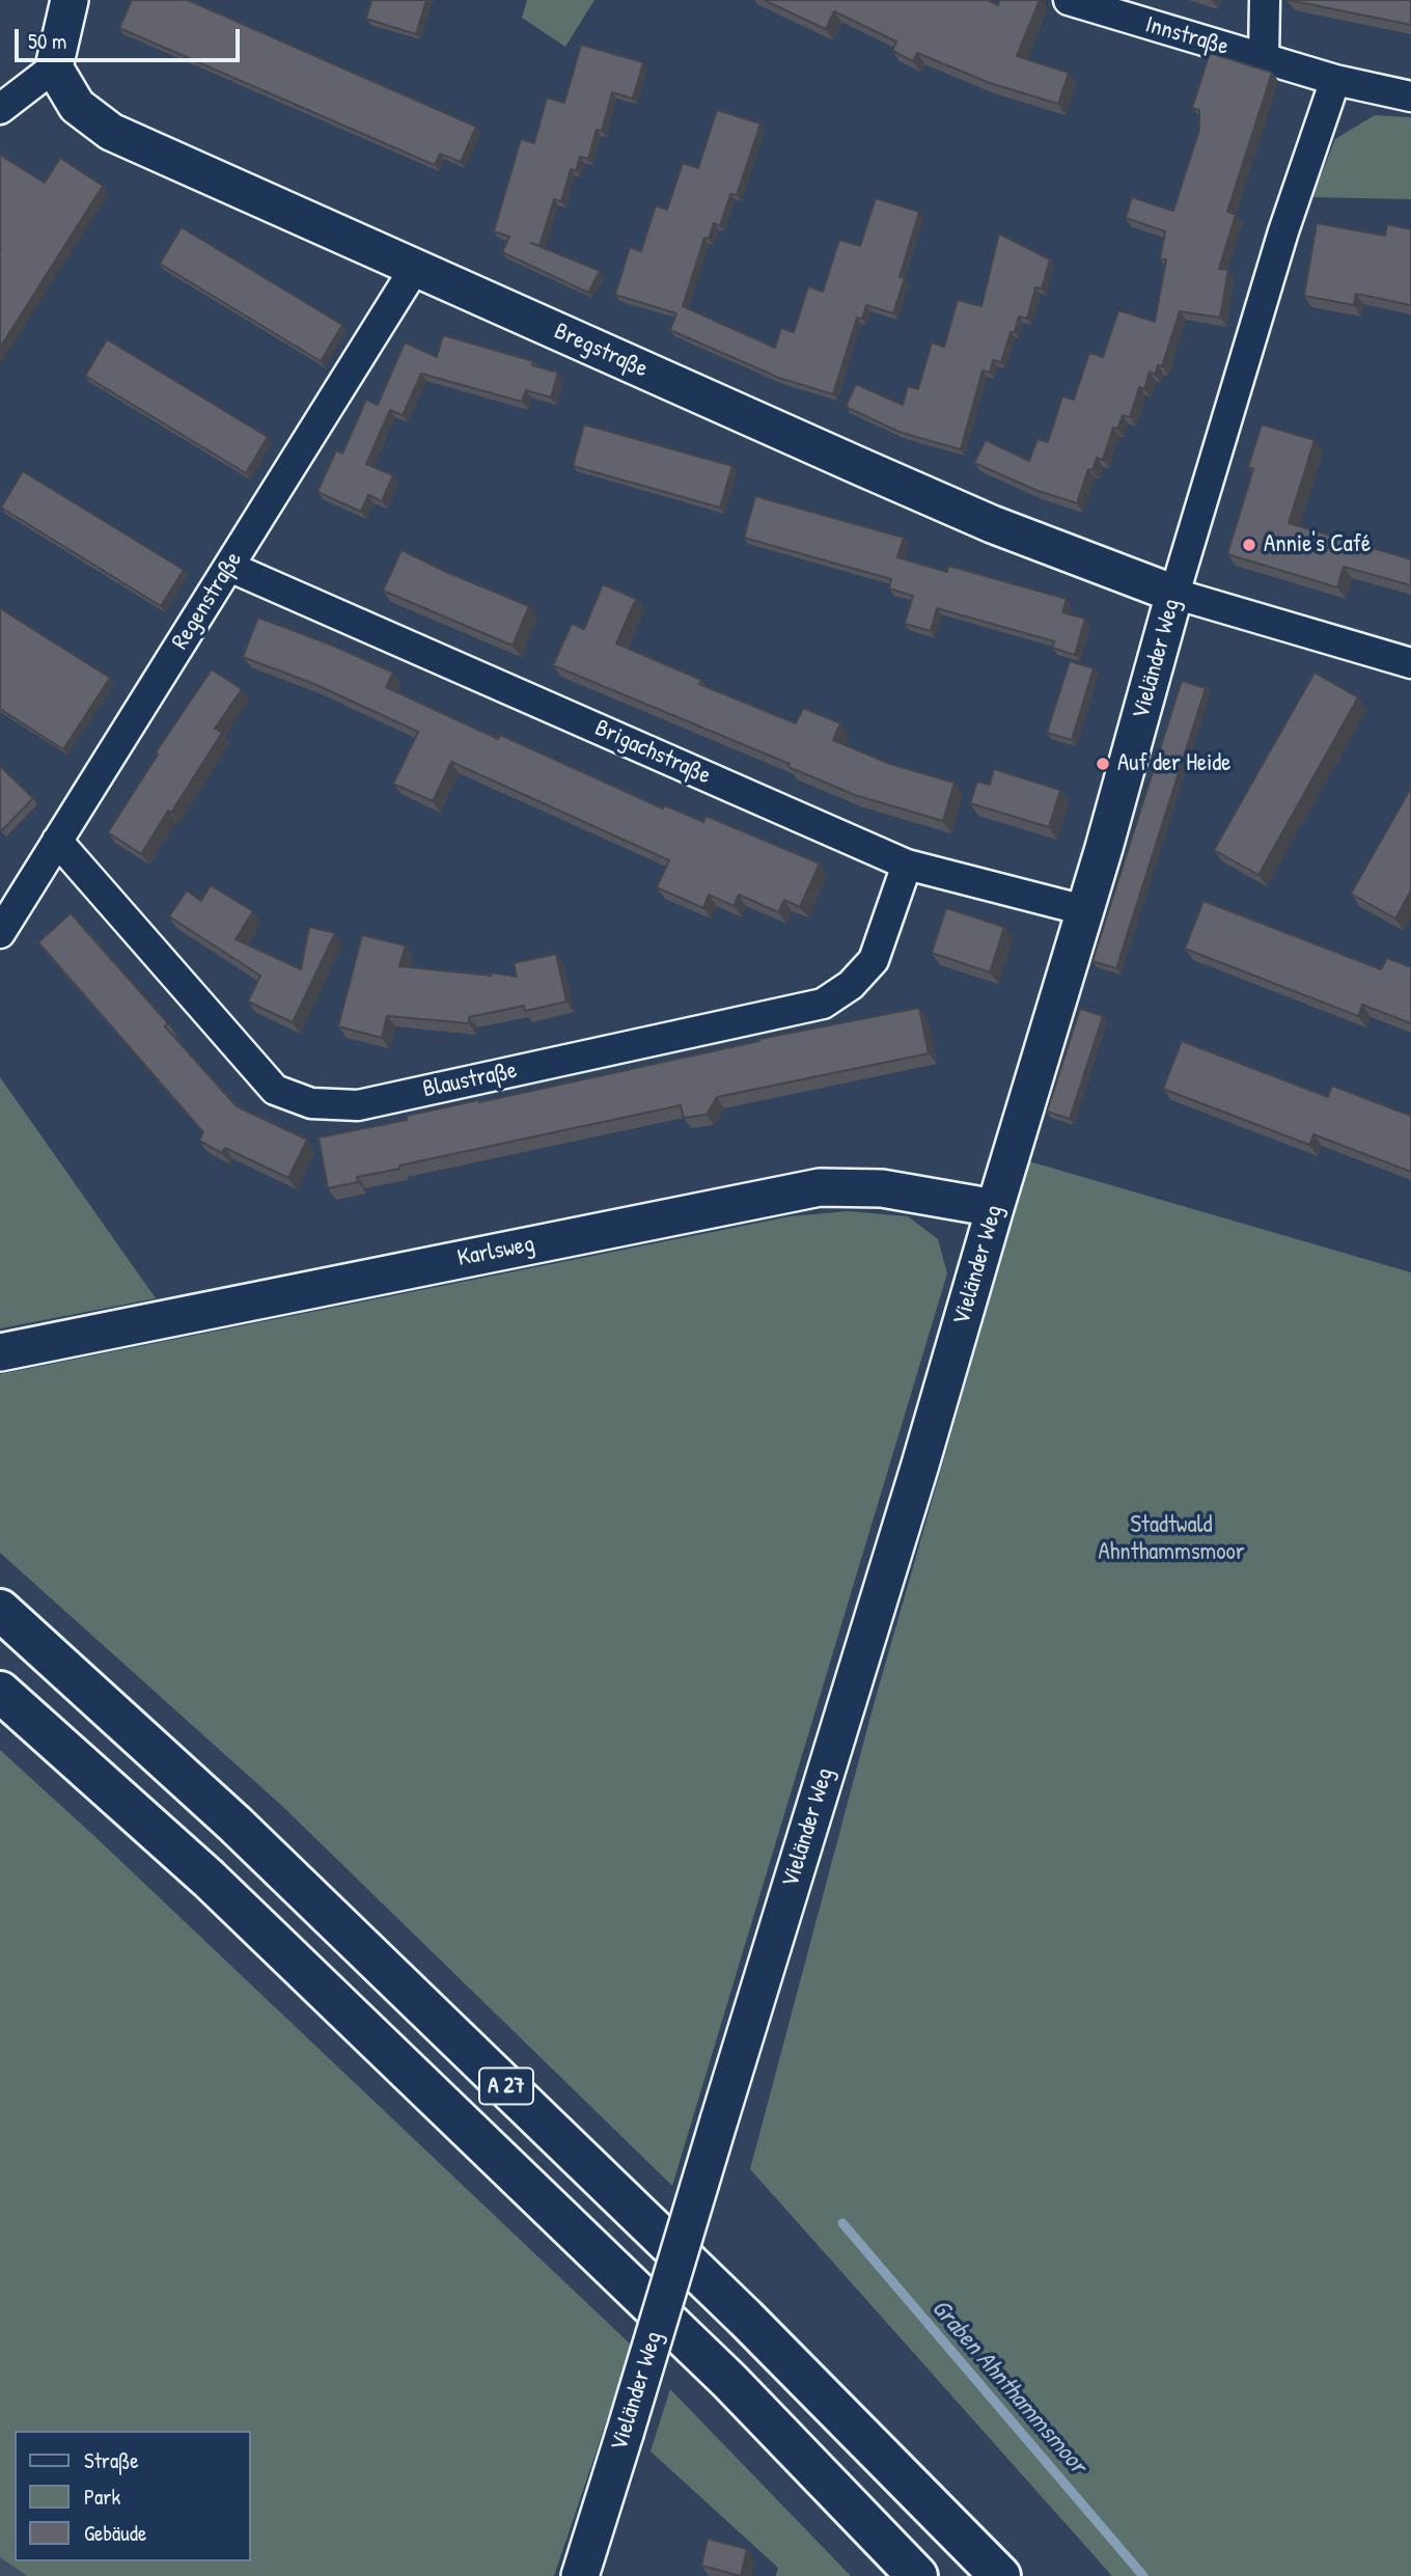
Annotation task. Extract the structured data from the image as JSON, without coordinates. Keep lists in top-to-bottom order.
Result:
{
  "streets": {
    "highway": ["A 27"],
    "street": [
      "Innstraße",
      "Bregstraße",
      "Regenstraße",
      "Vieländer Weg",
      "Brigachstraße",
      "Blaustraße",
      "Karlsweg"
    ]
  },
  "crossings": [
    ["Bregstraße", "Regenstraße"],
    ["Bregstraße", "Vieländer Weg"],
    ["Regenstraße", "Brigachstraße"],
    ["Regenstraße", "Blaustraße"],
    ["Vieländer Weg", "Brigachstraße"],
    ["Vieländer Weg", "Karlsweg"],
    ["Brigachstraße", "Blaustraße"]
  ],
  "water": ["Graben Ahnthammsmoor"],
  "parks": ["Stadtwald Ahnthammsmoor"],
  "places": ["Annie's Café", "Auf der Heide"],
  "legend": ["Straße", "Park", "Gebäude"],
  "scale_bar": "50 m"
}
